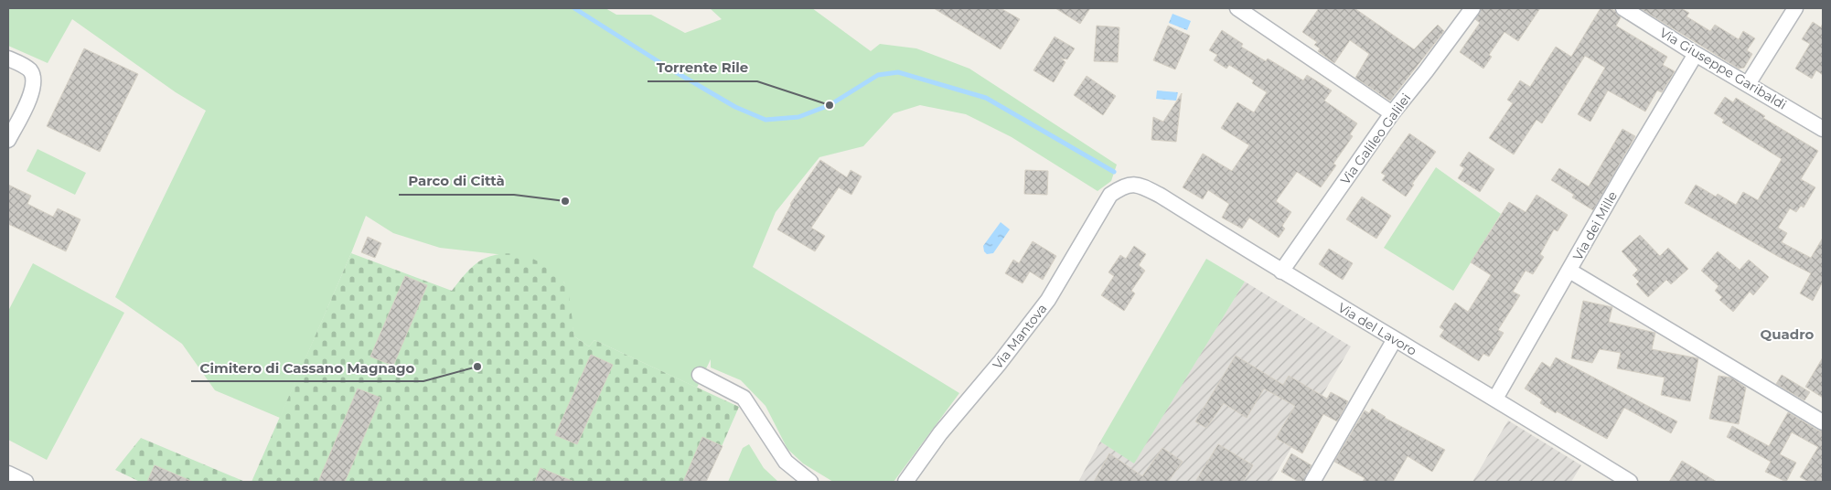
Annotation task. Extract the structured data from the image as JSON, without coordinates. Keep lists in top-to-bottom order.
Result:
{
  "streets": {
    "street": [
      "Via Giuseppe Garibaldi",
      "Via Galileo Galilei",
      "Via dei Mille",
      "Via del Lavoro",
      "Via Mantova"
    ]
  },
  "crossings": [
    ["Via Giuseppe Garibaldi", "Via dei Mille"],
    ["Via Galileo Galilei", "Via del Lavoro"],
    ["Via dei Mille", "Via del Lavoro"],
    ["Via del Lavoro", "Via Mantova"]
  ],
  "districts": ["Quadro"],
  "places": ["Torrente Rile", "Parco di Città", "Cimitero di Cassano Magnago"]
}
